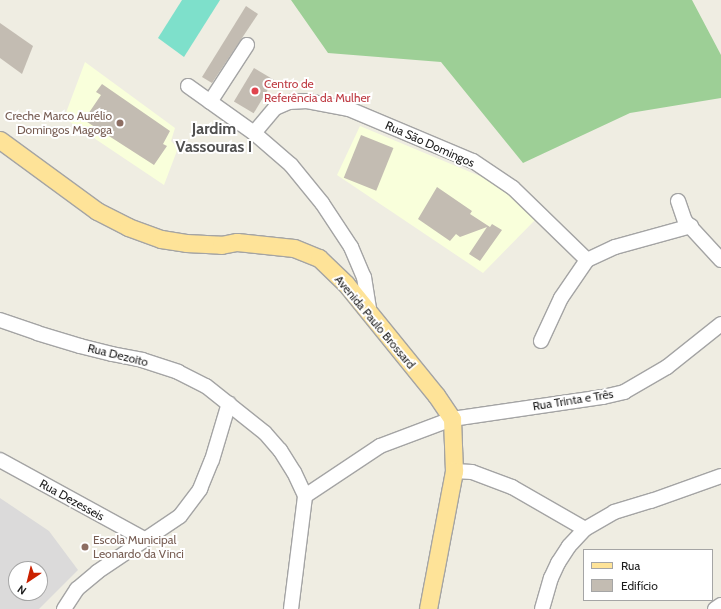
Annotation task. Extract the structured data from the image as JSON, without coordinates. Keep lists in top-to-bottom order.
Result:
{
  "streets": {
    "main road": ["Avenida Paulo Brossard"],
    "street": [
      "Rua São Domingos",
      "Rua Dezoito",
      "Rua Trinta e Três",
      "Rua Dezesseis"
    ]
  },
  "crossings": [
    ["Avenida Paulo Brossard", "Rua Trinta e Três"],
    ["Rua Dezoito", "Rua Trinta e Três"]
  ],
  "districts": ["Jardim Vassouras I"],
  "places": ["Centro de Referência da Mulher", "Creche Marco Aurélio Domingos Magoga", "Escola Municipal Leonardo da Vinci"],
  "legend": ["Rua", "Edifício"],
  "north": "bottom left"
}
